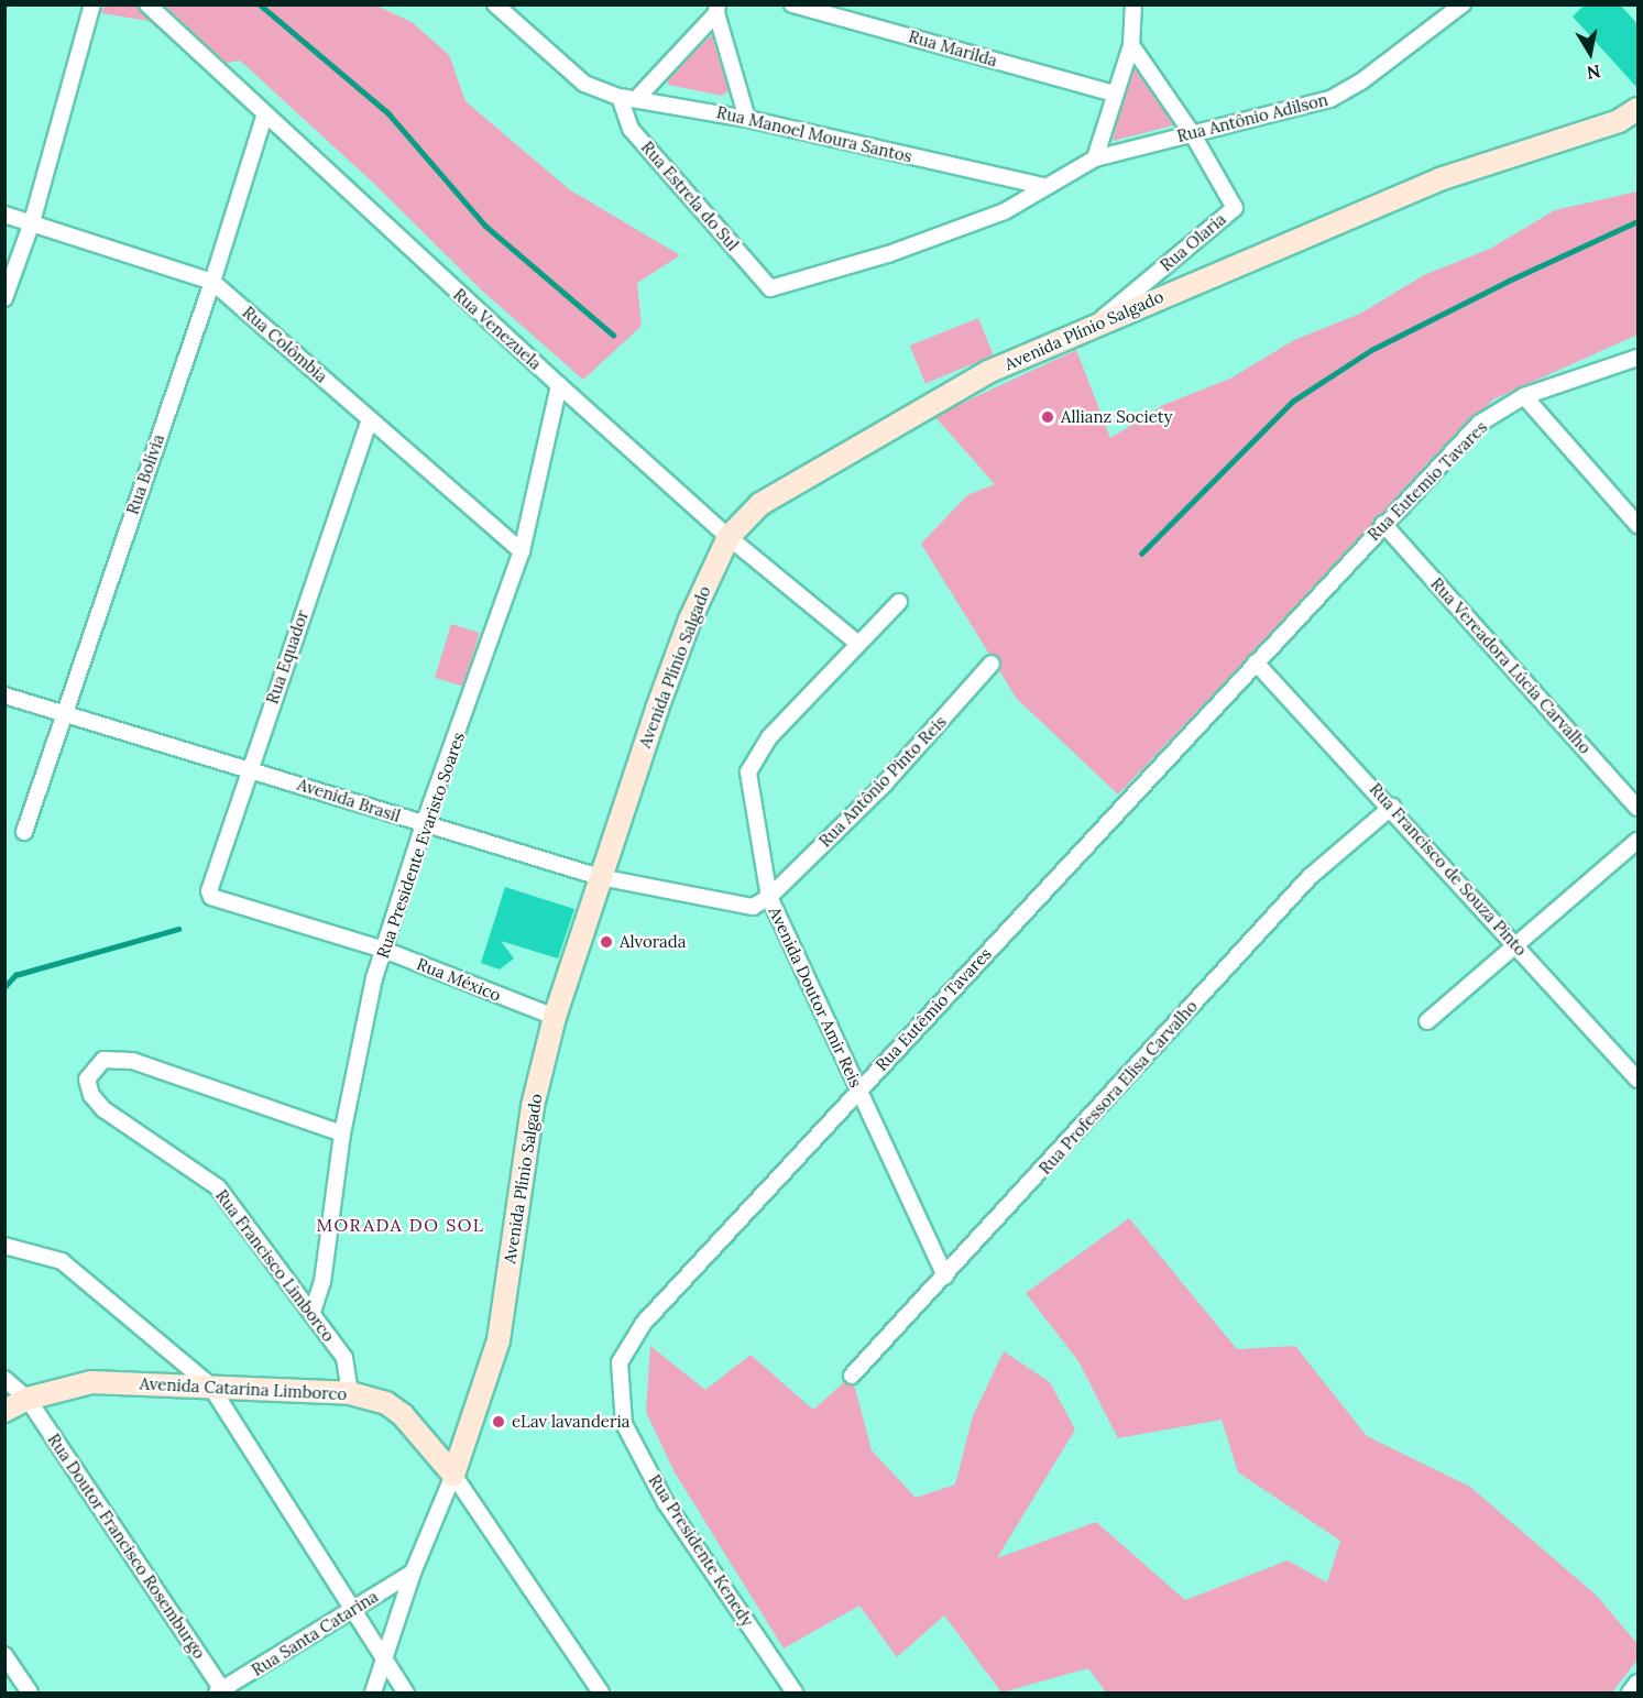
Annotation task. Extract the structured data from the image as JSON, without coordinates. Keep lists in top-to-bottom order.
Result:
{
  "streets": {
    "street": [
      "Rua Marilda",
      "Rua Antônio Adilson",
      "Rua Manoel Moura Santos",
      "Rua Estrela do Sul",
      "Rua Olaria",
      "Rua Venezuela",
      "Avenida Plínio Salgado",
      "Rua Colômbia",
      "Rua Bolívia",
      "Rua Eutemio Tavares",
      "Rua Equador",
      "Rua Vereadora Lúcia Carvalho",
      "Rua Antônio Pinto Reis",
      "Avenida Brasil",
      "Rua Presidente Evaristo Soares",
      "Rua Francisco de Souza Pinto",
      "Rua México",
      "Avenida Doutor Amir Reis",
      "Rua Eutêmio Tavares",
      "Rua Professora Elisa Carvalho",
      "Rua Francisco Limborco",
      "Avenida Catarina Limborco",
      "Rua Doutor Francisco Rosemburgo",
      "Rua Presidente Kenedy",
      "Rua Santa Catarina"
    ]
  },
  "crossings": [
    ["Rua Antônio Adilson", "Rua Manoel Moura Santos"],
    ["Rua Antônio Adilson", "Rua Estrela do Sul"],
    ["Rua Antônio Adilson", "Rua Olaria"],
    ["Rua Manoel Moura Santos", "Rua Estrela do Sul"],
    ["Rua Olaria", "Avenida Plínio Salgado"],
    ["Rua Venezuela", "Avenida Plínio Salgado"],
    ["Rua Venezuela", "Rua Bolívia"],
    ["Rua Venezuela", "Rua Presidente Evaristo Soares"],
    ["Rua Venezuela", "Avenida Doutor Amir Reis"],
    ["Avenida Plínio Salgado", "Avenida Brasil"],
    ["Avenida Plínio Salgado", "Rua México"],
    ["Avenida Plínio Salgado", "Avenida Catarina Limborco"],
    ["Avenida Plínio Salgado", "Rua Santa Catarina"],
    ["Rua Colômbia", "Rua Bolívia"],
    ["Rua Colômbia", "Rua Equador"],
    ["Rua Colômbia", "Rua Presidente Evaristo Soares"],
    ["Rua Bolívia", "Avenida Brasil"],
    ["Rua Eutemio Tavares", "Rua Vereadora Lúcia Carvalho"],
    ["Rua Eutemio Tavares", "Rua Francisco de Souza Pinto"],
    ["Rua Eutemio Tavares", "Rua Eutêmio Tavares"],
    ["Rua Equador", "Avenida Brasil"],
    ["Rua Equador", "Rua México"],
    ["Rua Antônio Pinto Reis", "Avenida Brasil"],
    ["Rua Antônio Pinto Reis", "Avenida Doutor Amir Reis"],
    ["Avenida Brasil", "Rua Presidente Evaristo Soares"],
    ["Avenida Brasil", "Avenida Doutor Amir Reis"],
    ["Rua Presidente Evaristo Soares", "Rua México"],
    ["Rua Presidente Evaristo Soares", "Rua Francisco Limborco"],
    ["Rua Francisco de Souza Pinto", "Rua Eutêmio Tavares"],
    ["Rua Francisco de Souza Pinto", "Rua Professora Elisa Carvalho"],
    ["Avenida Doutor Amir Reis", "Rua Eutêmio Tavares"],
    ["Avenida Doutor Amir Reis", "Rua Professora Elisa Carvalho"],
    ["Rua Eutêmio Tavares", "Rua Presidente Kenedy"],
    ["Rua Francisco Limborco", "Avenida Catarina Limborco"],
    ["Avenida Catarina Limborco", "Rua Doutor Francisco Rosemburgo"],
    ["Rua Doutor Francisco Rosemburgo", "Rua Santa Catarina"]
  ],
  "districts": ["MORADA DO SOL"],
  "places": ["Allianz Society", "Alvorada", "eLav lavanderia"],
  "north": "bottom"
}
